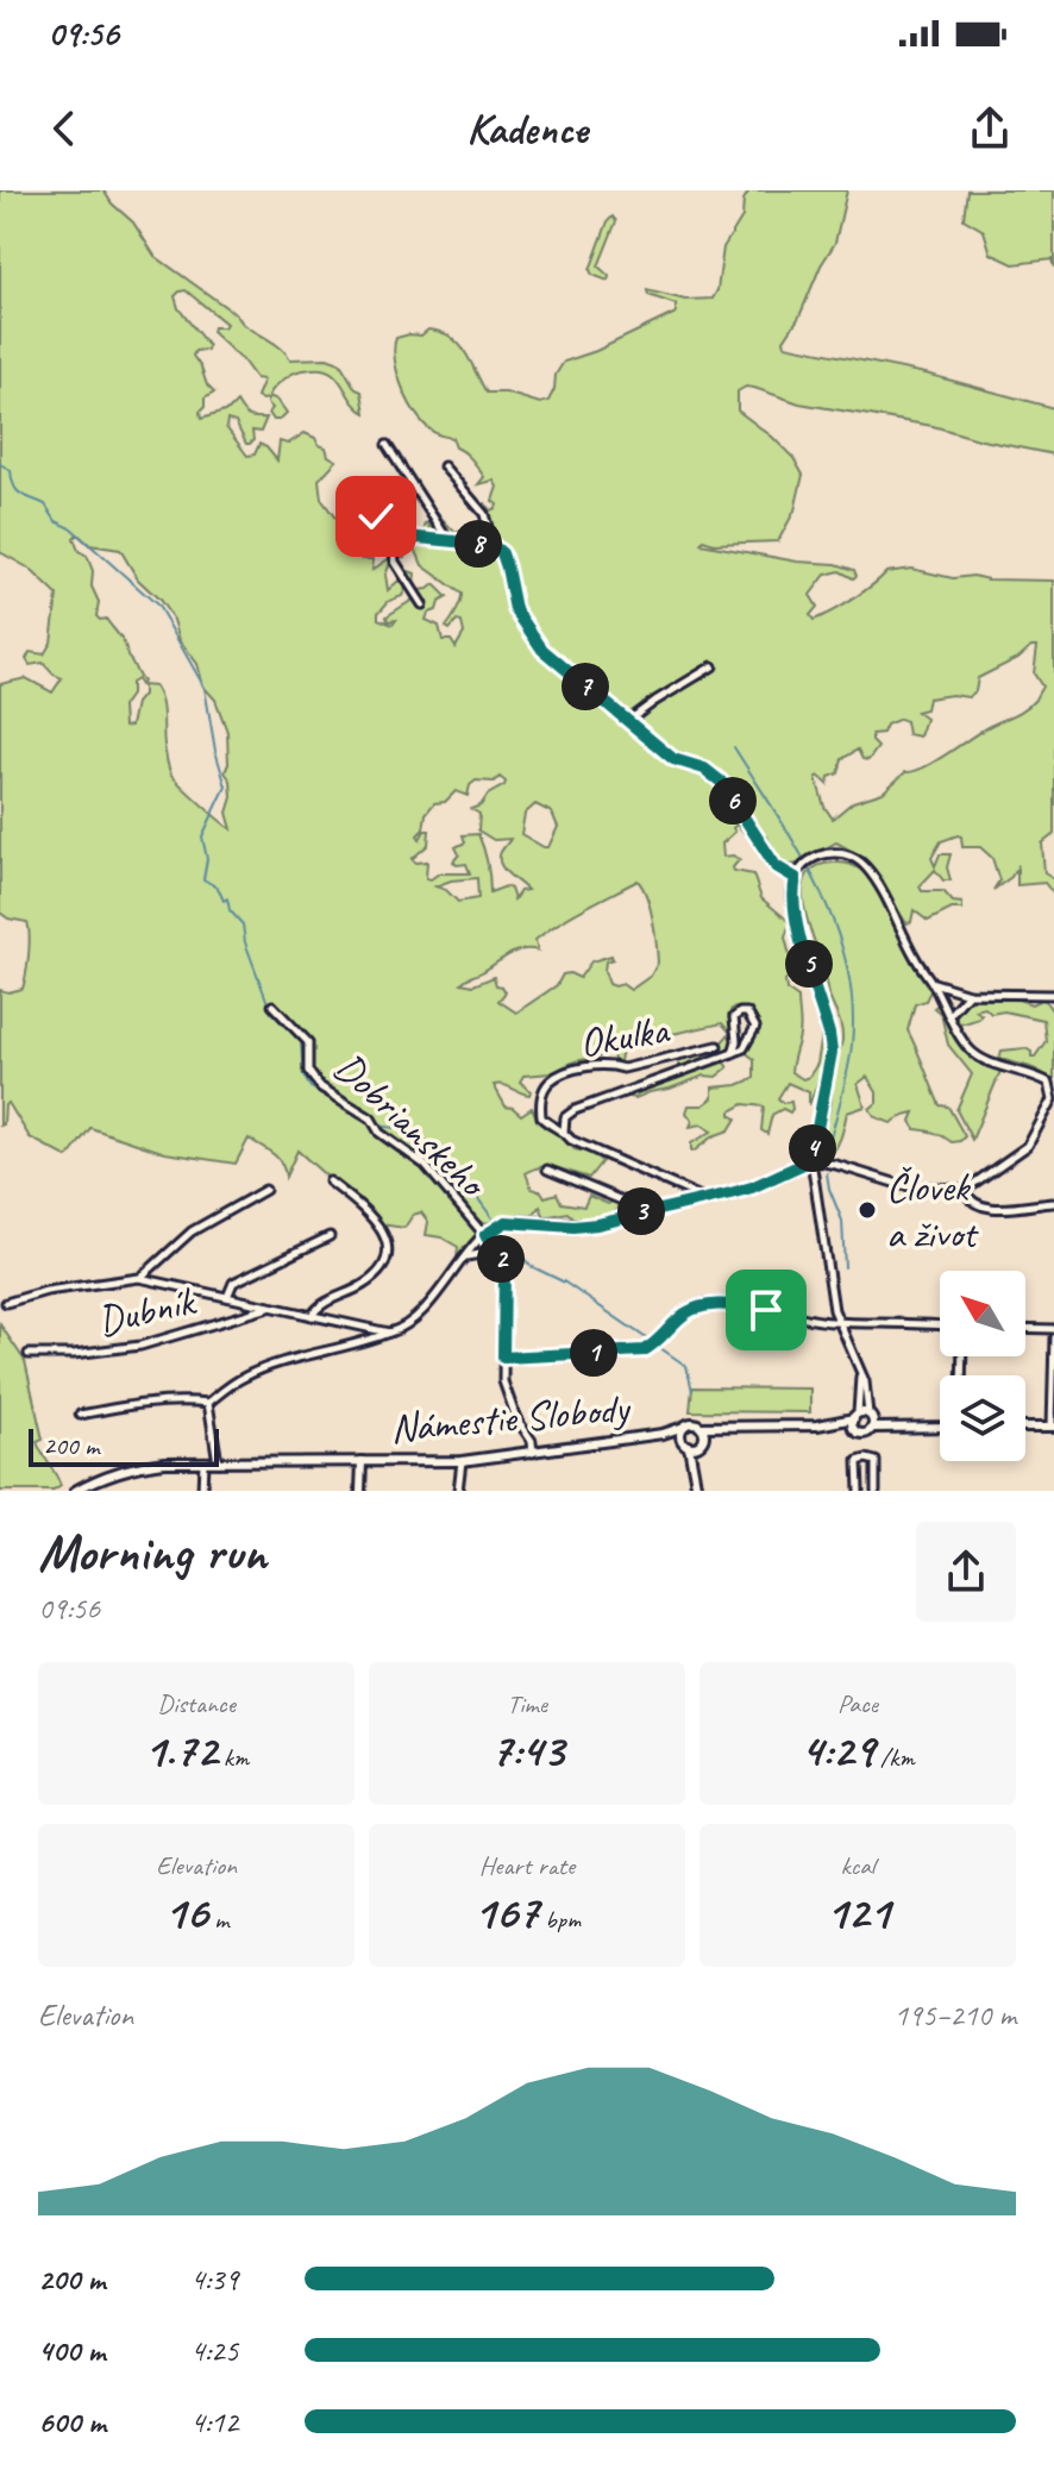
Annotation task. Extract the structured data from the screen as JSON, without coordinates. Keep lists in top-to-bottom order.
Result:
{
  "streets": {
    "street": [
      "Okulka",
      "Dobrianskeho",
      "Dubník",
      "Námestie Slobody"
    ]
  },
  "places": ["Človek a život"],
  "scale_bar": "200 m",
  "north": "top left",
  "page": {
    "status": "09:56",
    "header": "Kadence",
    "pins": [
      "8",
      "7",
      "6",
      "5",
      "4",
      "3",
      "2",
      "1"
    ],
    "scale": "200 m",
    "heading": ["Morning run", "09:56"],
    "stats": [
      ["Distance", "1.72 km"],
      ["Time", "7:43"],
      ["Pace", "4:29 /km"],
      ["Elevation", "16 m"],
      ["Heart rate", "167 bpm"],
      ["kcal", "121"]
    ],
    "chart": ["Elevation", "195–210 m"],
    "list": [
      {
        "name": "200 m",
        "note": "4:39"
      },
      {
        "name": "400 m",
        "note": "4:25"
      },
      {
        "name": "600 m",
        "note": "4:12"
      }
    ]
  }
}
